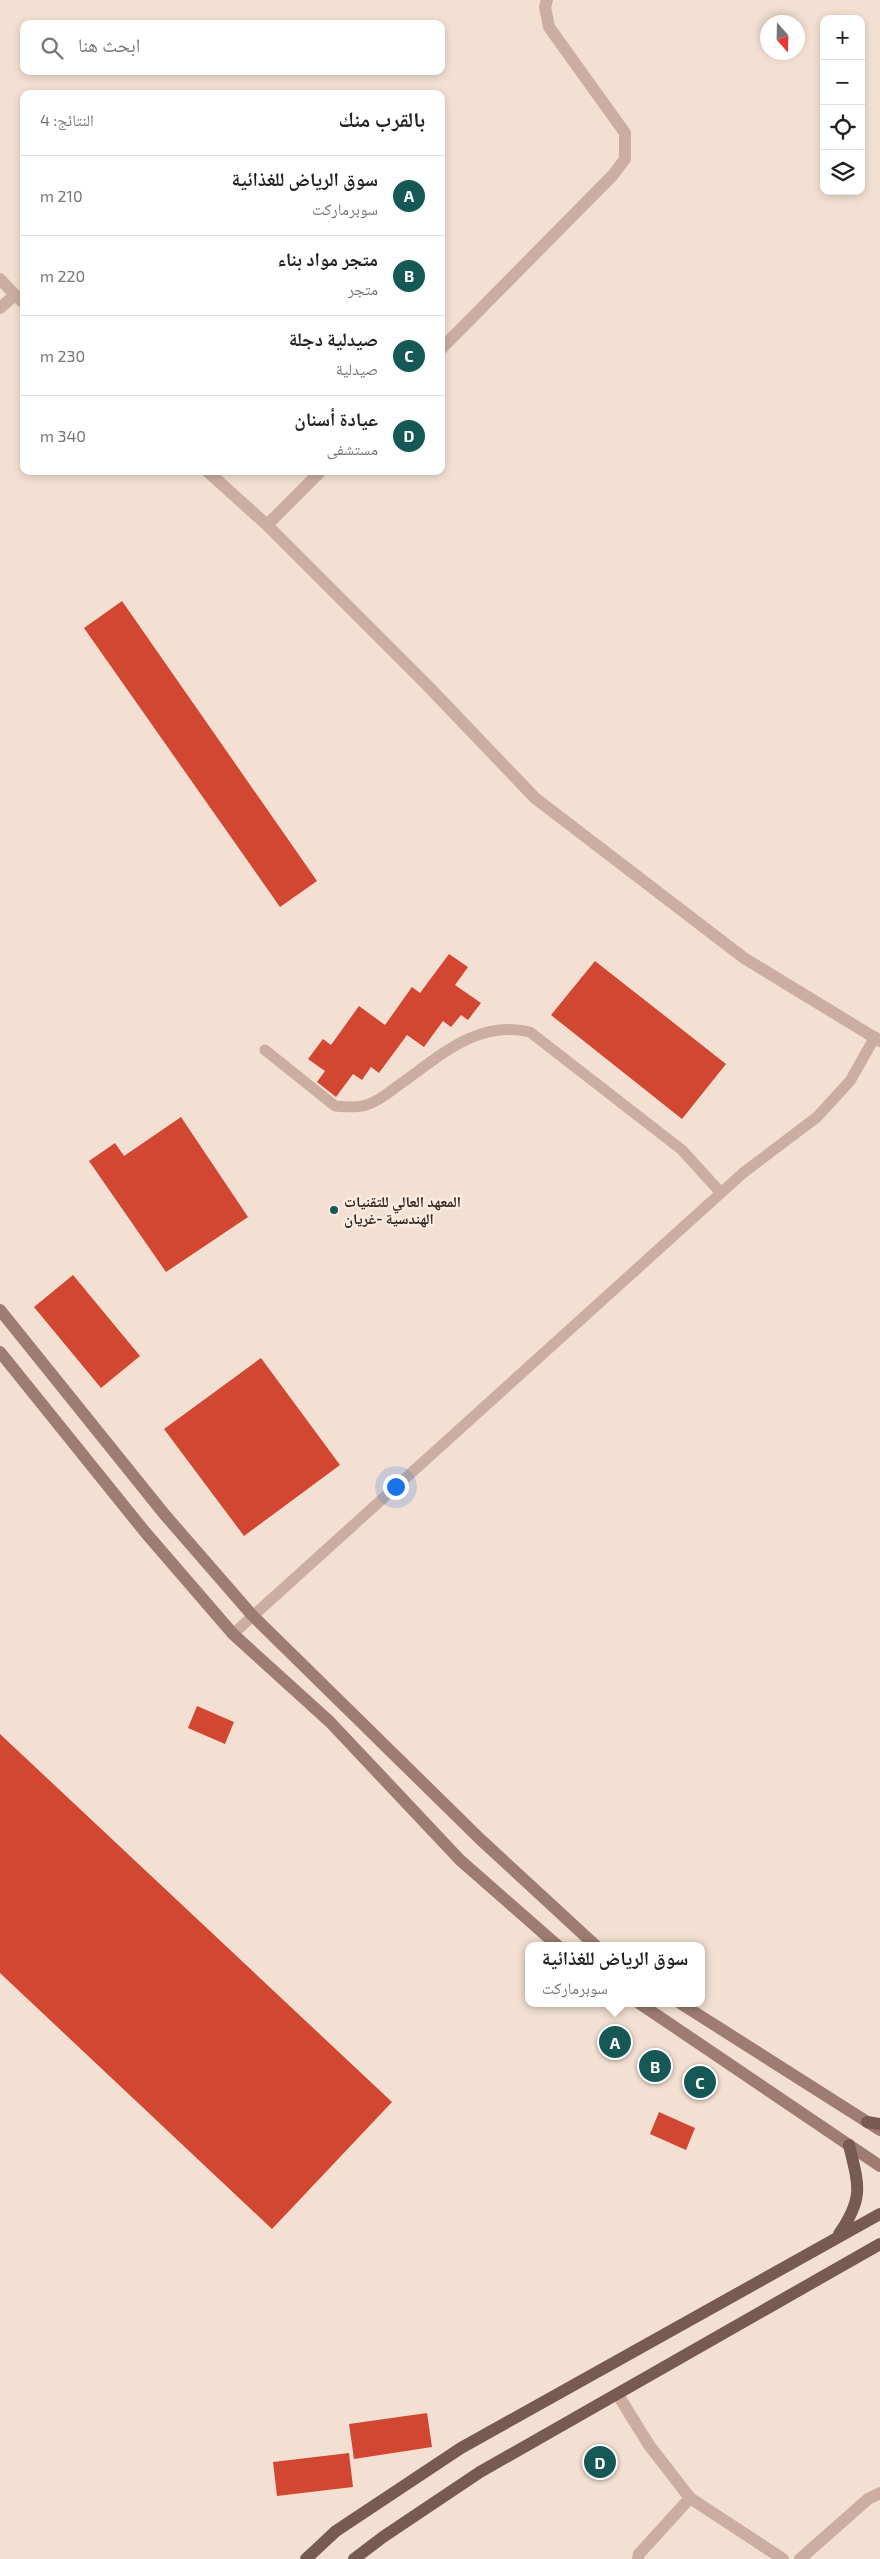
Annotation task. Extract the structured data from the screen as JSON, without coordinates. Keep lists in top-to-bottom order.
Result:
{
  "places": ["المعهد العالي للتقنيات الهندسية -غريان"],
  "north": "bottom",
  "page": {
    "map_buttons": ["+", "−"],
    "search": "ابحث هنا",
    "heading": ["بالقرب منك", "النتائج: 4"],
    "list": [
      {
        "mark": "A",
        "name": "سوق الرياض للغذائية",
        "note": "سوبرماركت",
        "value": "210 m"
      },
      {
        "mark": "B",
        "name": "متجر مواد بناء",
        "note": "متجر",
        "value": "220 m"
      },
      {
        "mark": "C",
        "name": "صيدلية دجلة",
        "note": "صيدلية",
        "value": "230 m"
      },
      {
        "mark": "D",
        "name": "عيادة أسنان",
        "note": "مستشفى",
        "value": "340 m"
      }
    ],
    "popup": ["سوق الرياض للغذائية", "سوبرماركت"],
    "pins": [
      "A",
      "B",
      "C",
      "D"
    ]
  }
}
